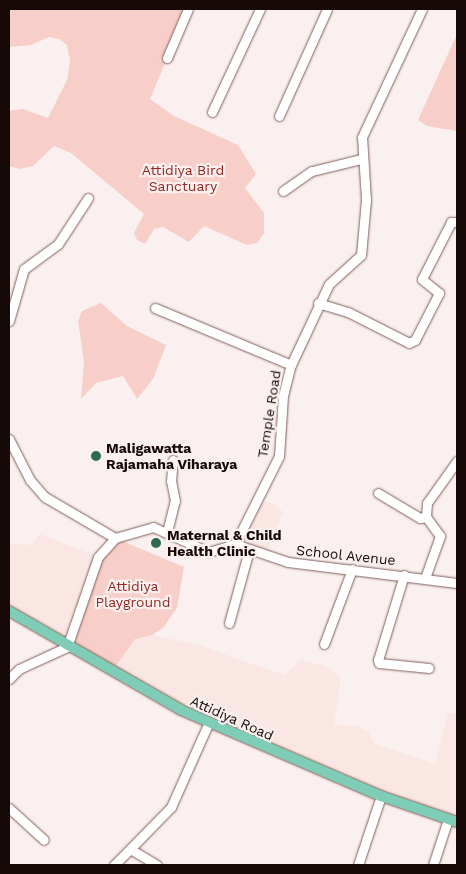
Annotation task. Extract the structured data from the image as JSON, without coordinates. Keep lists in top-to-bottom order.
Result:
{
  "streets": {
    "main road": ["Attidiya Road"],
    "street": ["Temple Road", "School Avenue"]
  },
  "crossings": [
    ["Temple Road", "School Avenue"]
  ],
  "parks": ["Attidiya Bird Sanctuary", "Attidiya Playground"],
  "places": ["Maligawatta Rajamaha Viharaya", "Maternal & Child Health Clinic"]
}
